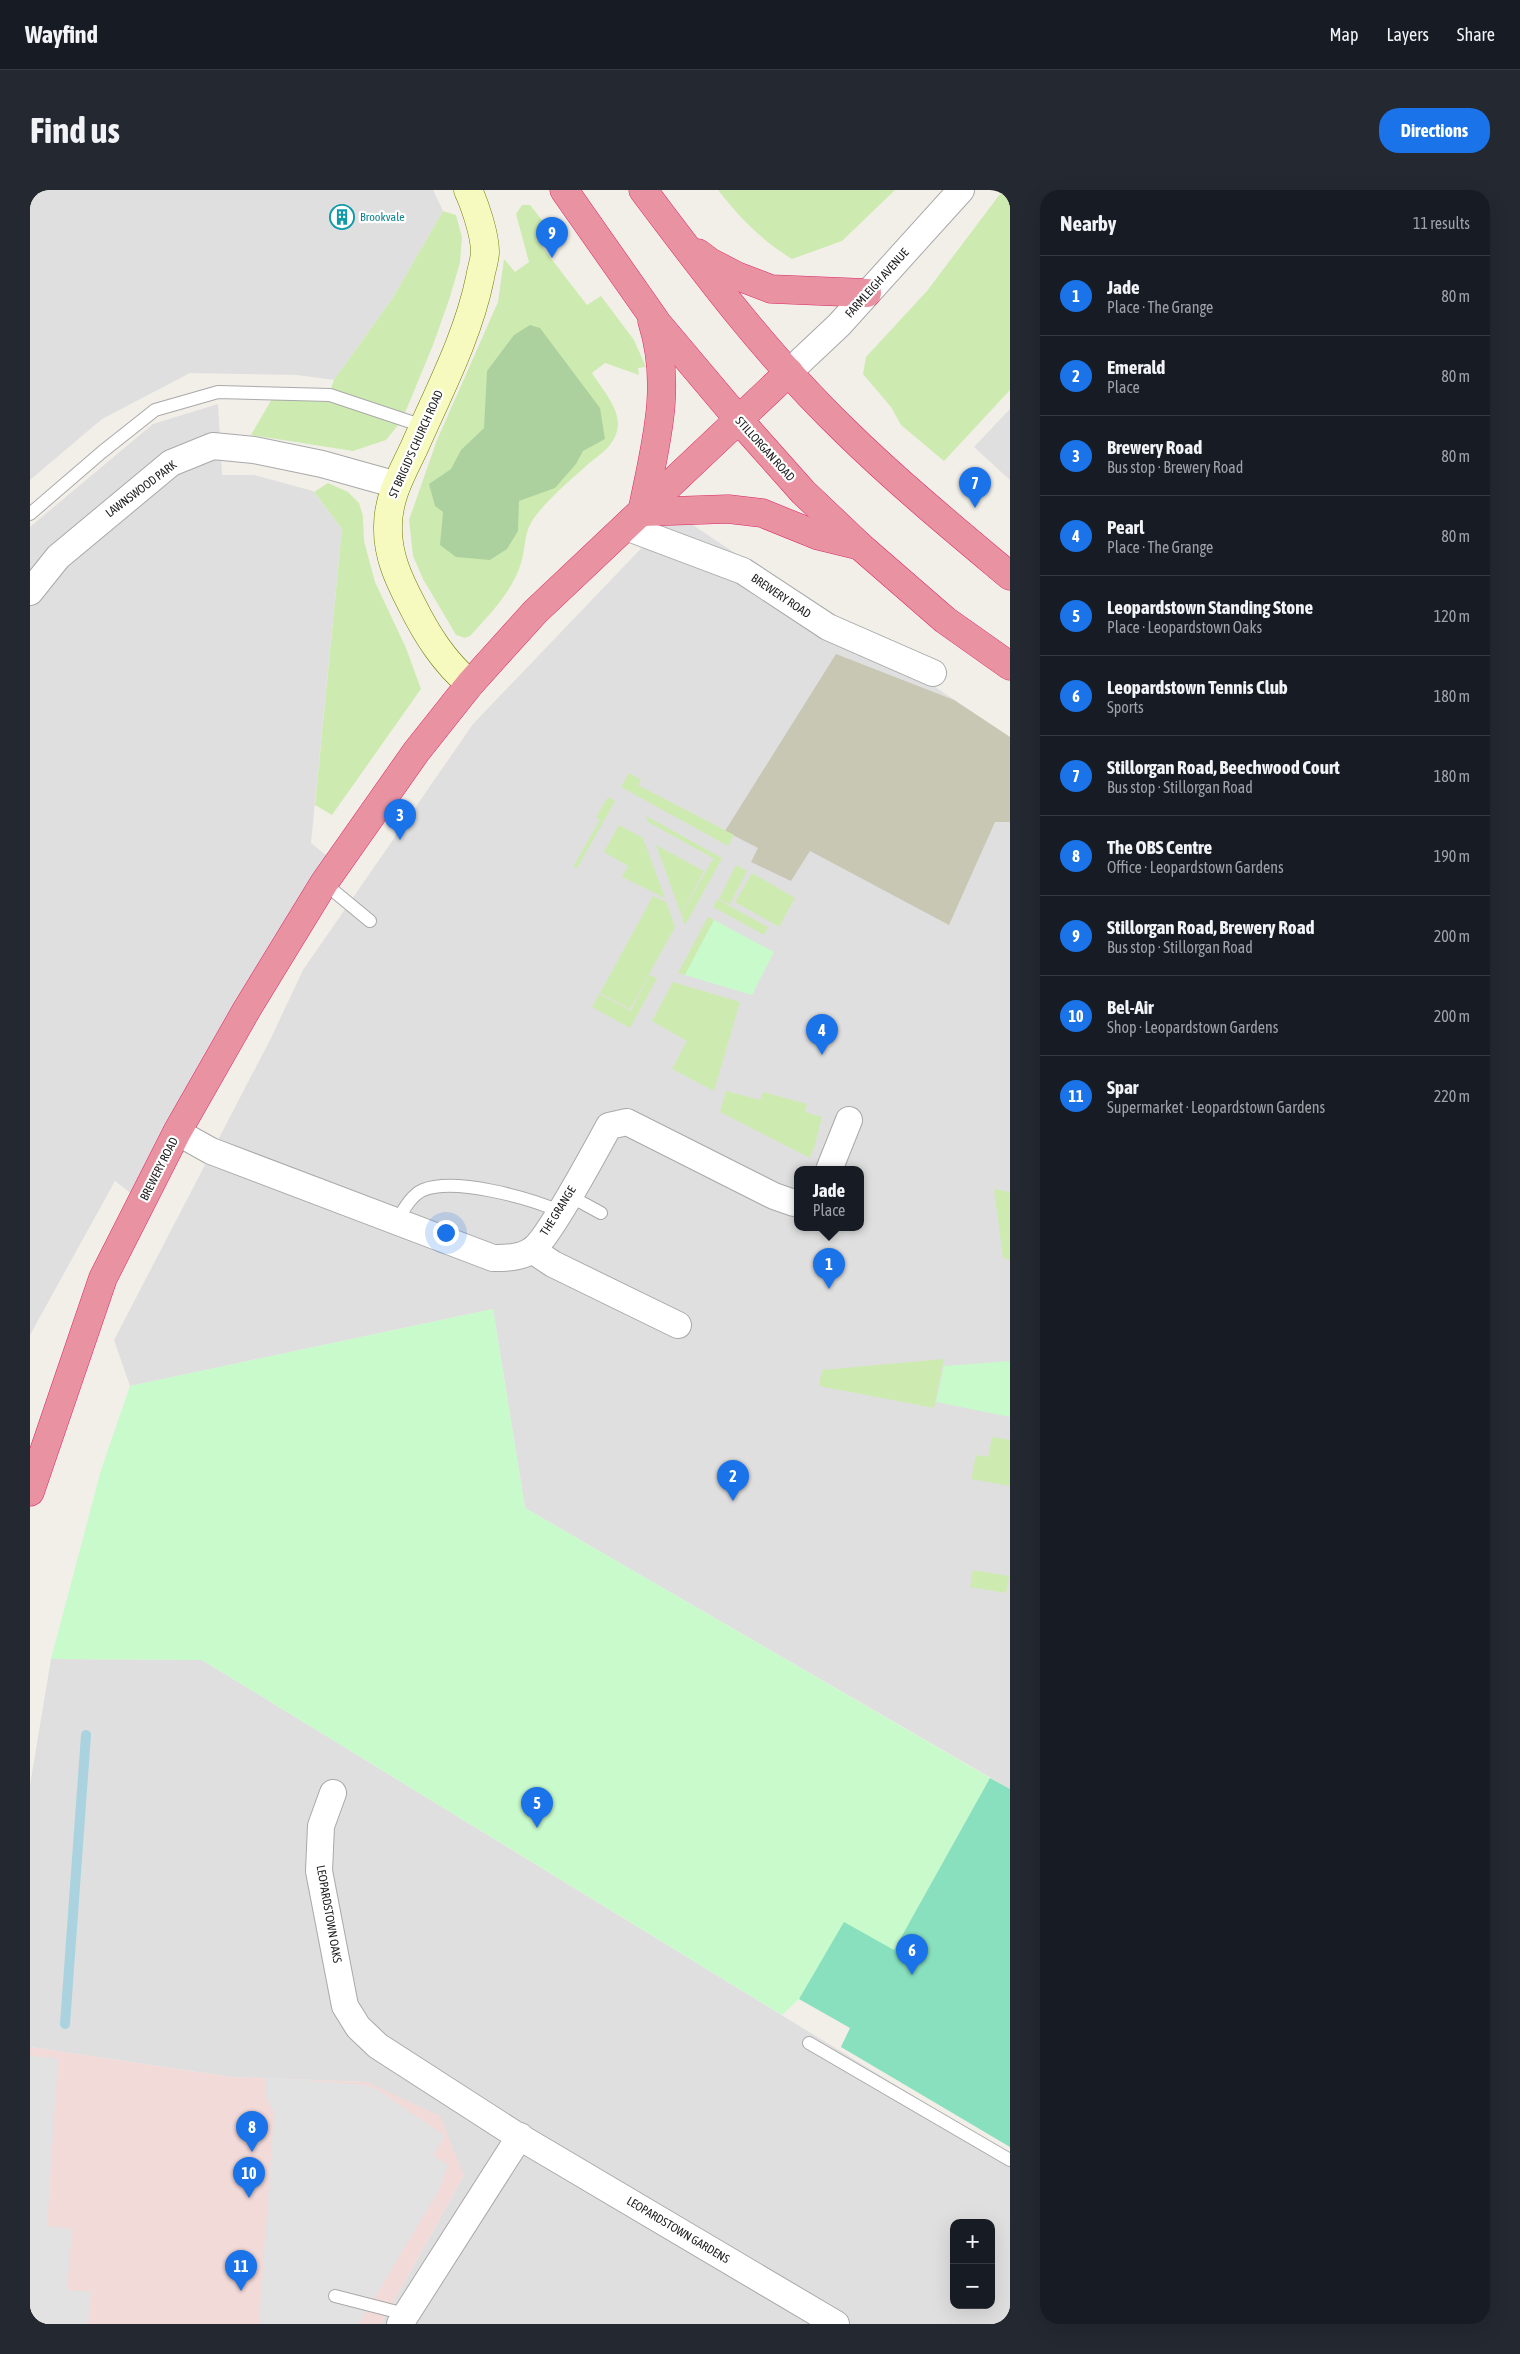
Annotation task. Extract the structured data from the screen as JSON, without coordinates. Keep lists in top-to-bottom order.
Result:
{
  "streets": {
    "highway": ["STILLORGAN ROAD", "BREWERY ROAD"],
    "street": [
      "FARMLEIGH AVENUE",
      "ST BRIGID'S CHURCH ROAD",
      "LAWNSWOOD PARK",
      "THE GRANGE",
      "LEOPARDSTOWN OAKS",
      "LEOPARDSTOWN GARDENS"
    ]
  },
  "crossings": [
    ["FARMLEIGH AVENUE", "BREWERY ROAD"],
    ["ST BRIGID'S CHURCH ROAD", "LAWNSWOOD PARK"],
    ["ST BRIGID'S CHURCH ROAD", "BREWERY ROAD"],
    ["STILLORGAN ROAD", "BREWERY ROAD"],
    ["LEOPARDSTOWN OAKS", "LEOPARDSTOWN GARDENS"]
  ],
  "places": {
    "building": ["Brookvale"]
  },
  "page": {
    "header": "Wayfind",
    "nav": ["Map", "Layers", "Share"],
    "buttons": "Directions",
    "title": "Find us",
    "heading": ["Nearby", "11 results"],
    "pins": [
      "9",
      "7",
      "3",
      "4",
      "1",
      "2",
      "5",
      "6",
      "8",
      "10",
      "11"
    ],
    "list": [
      {
        "mark": "1",
        "name": "Jade",
        "note": "Place · The Grange",
        "value": "80 m"
      },
      {
        "mark": "2",
        "name": "Emerald",
        "note": "Place",
        "value": "80 m"
      },
      {
        "mark": "3",
        "name": "Brewery Road",
        "note": "Bus stop · Brewery Road",
        "value": "80 m"
      },
      {
        "mark": "4",
        "name": "Pearl",
        "note": "Place · The Grange",
        "value": "80 m"
      },
      {
        "mark": "5",
        "name": "Leopardstown Standing Stone",
        "note": "Place · Leopardstown Oaks",
        "value": "120 m"
      },
      {
        "mark": "6",
        "name": "Leopardstown Tennis Club",
        "note": "Sports",
        "value": "180 m"
      },
      {
        "mark": "7",
        "name": "Stillorgan Road, Beechwood Court",
        "note": "Bus stop · Stillorgan Road",
        "value": "180 m"
      },
      {
        "mark": "8",
        "name": "The OBS Centre",
        "note": "Office · Leopardstown Gardens",
        "value": "190 m"
      },
      {
        "mark": "9",
        "name": "Stillorgan Road, Brewery Road",
        "note": "Bus stop · Stillorgan Road",
        "value": "200 m"
      },
      {
        "mark": "10",
        "name": "Bel-Air",
        "note": "Shop · Leopardstown Gardens",
        "value": "200 m"
      },
      {
        "mark": "11",
        "name": "Spar",
        "note": "Supermarket · Leopardstown Gardens",
        "value": "220 m"
      }
    ],
    "popup": ["Jade", "Place"],
    "map_buttons": ["+", "−"]
  }
}
